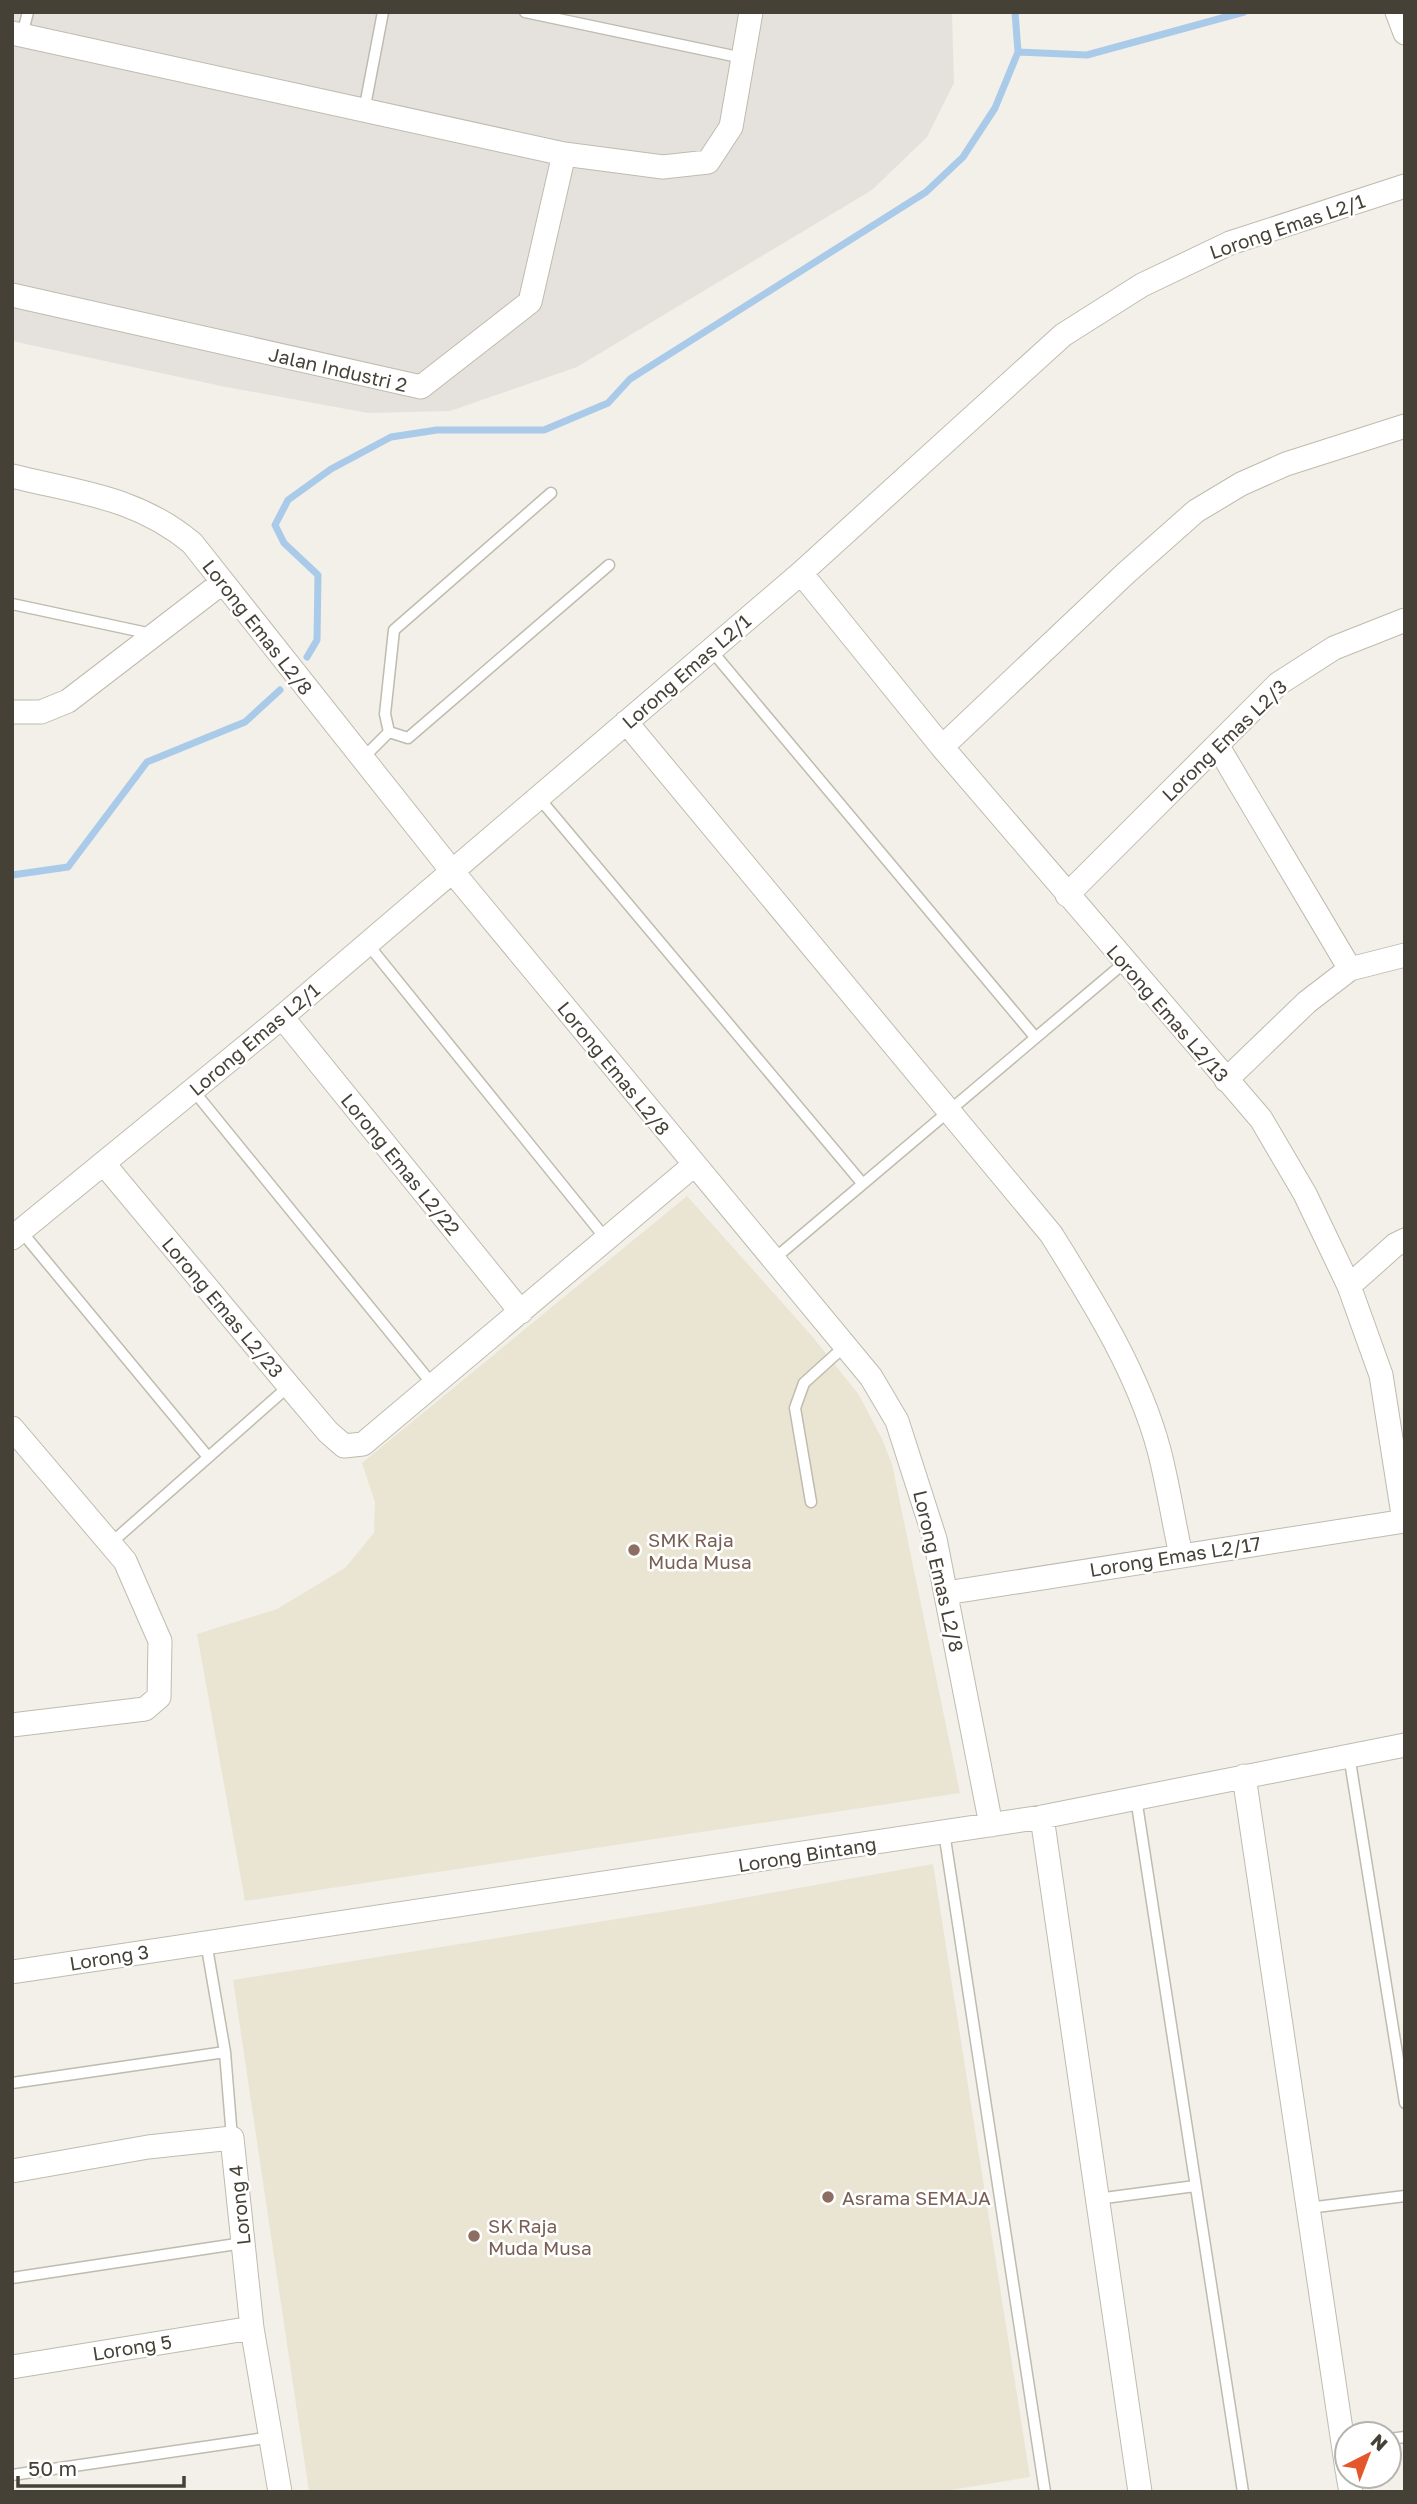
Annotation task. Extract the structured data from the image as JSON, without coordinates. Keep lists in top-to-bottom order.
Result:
{
  "streets": {
    "street": [
      "Lorong Emas L2/1",
      "Jalan Industri 2",
      "Lorong Emas L2/8",
      "Lorong Emas L2/3",
      "Lorong Emas L2/13",
      "Lorong Emas L2/22",
      "Lorong Emas L2/23",
      "Lorong Emas L2/17",
      "Lorong Bintang",
      "Lorong 3",
      "Lorong 4",
      "Lorong 5"
    ]
  },
  "crossings": [
    ["Lorong Emas L2/1", "Lorong Emas L2/8"],
    ["Lorong Emas L2/1", "Lorong Emas L2/13"],
    ["Lorong Emas L2/1", "Lorong Emas L2/22"],
    ["Lorong Emas L2/1", "Lorong Emas L2/23"],
    ["Lorong Emas L2/8", "Lorong Emas L2/17"],
    ["Lorong Emas L2/8", "Lorong Bintang"],
    ["Lorong Emas L2/3", "Lorong Emas L2/13"],
    ["Lorong Emas L2/13", "Lorong Emas L2/17"],
    ["Lorong Bintang", "Lorong 3"],
    ["Lorong 4", "Lorong 5"]
  ],
  "places": ["SMK Raja Muda Musa", "Asrama SEMAJA", "SK Raja Muda Musa"],
  "scale_bar": "50 m",
  "north": "top right"
}
